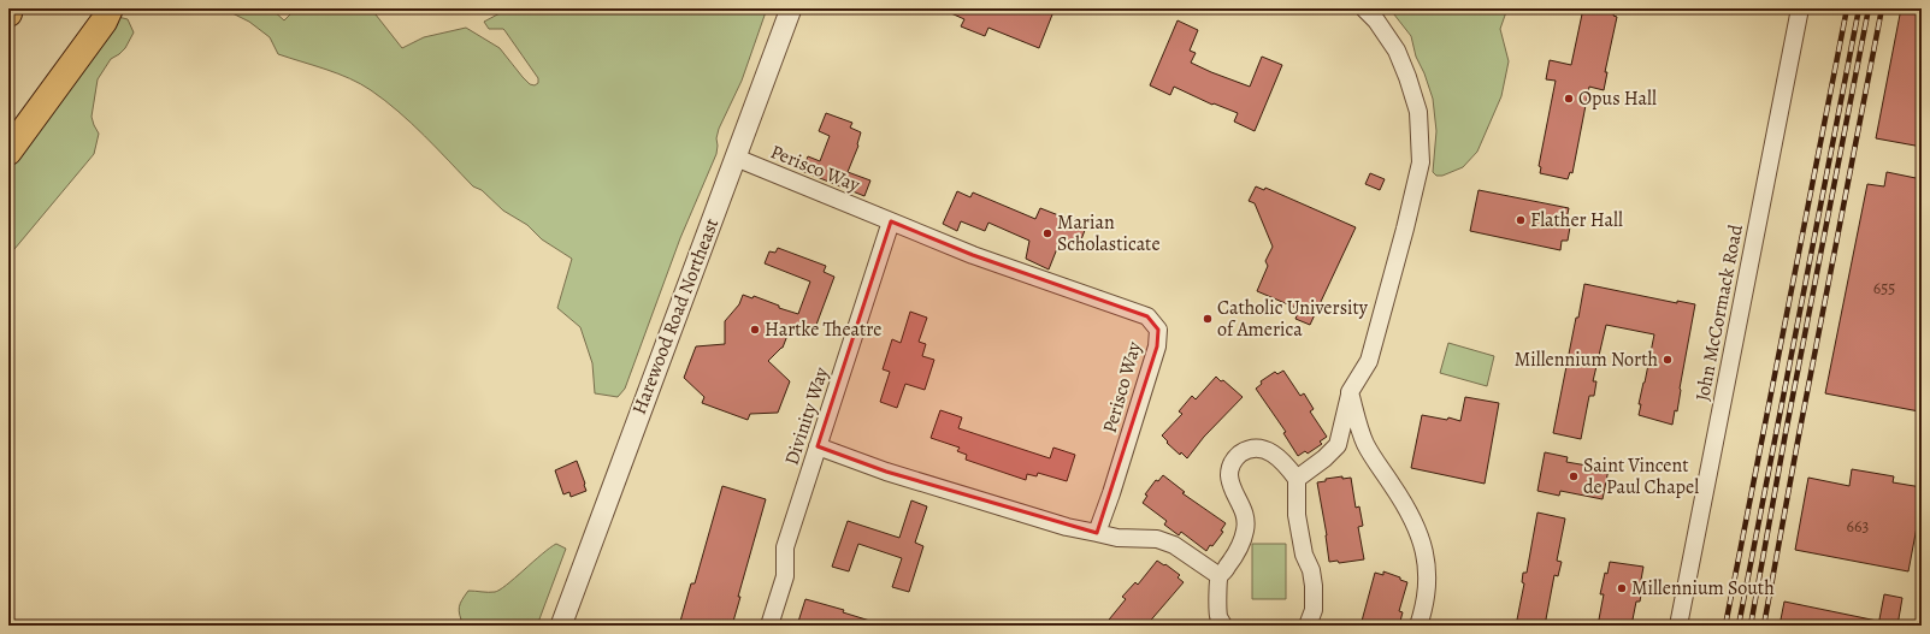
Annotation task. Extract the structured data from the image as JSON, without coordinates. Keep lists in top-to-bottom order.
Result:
{
  "streets": {
    "street": [
      "Perisco Way",
      "John McCormack Road",
      "Harewood Road Northeast",
      "Divinity Way"
    ]
  },
  "crossings": [
    ["Perisco Way", "Harewood Road Northeast"],
    ["Perisco Way", "Divinity Way"]
  ],
  "places": [
    "Opus Hall",
    "Flather Hall",
    "Marian Scholasticate",
    "Catholic University of America",
    "Hartke Theatre",
    "Millennium North",
    "Saint Vincent de Paul Chapel",
    "Millennium South"
  ],
  "house_numbers": ["655", "663"]
}
